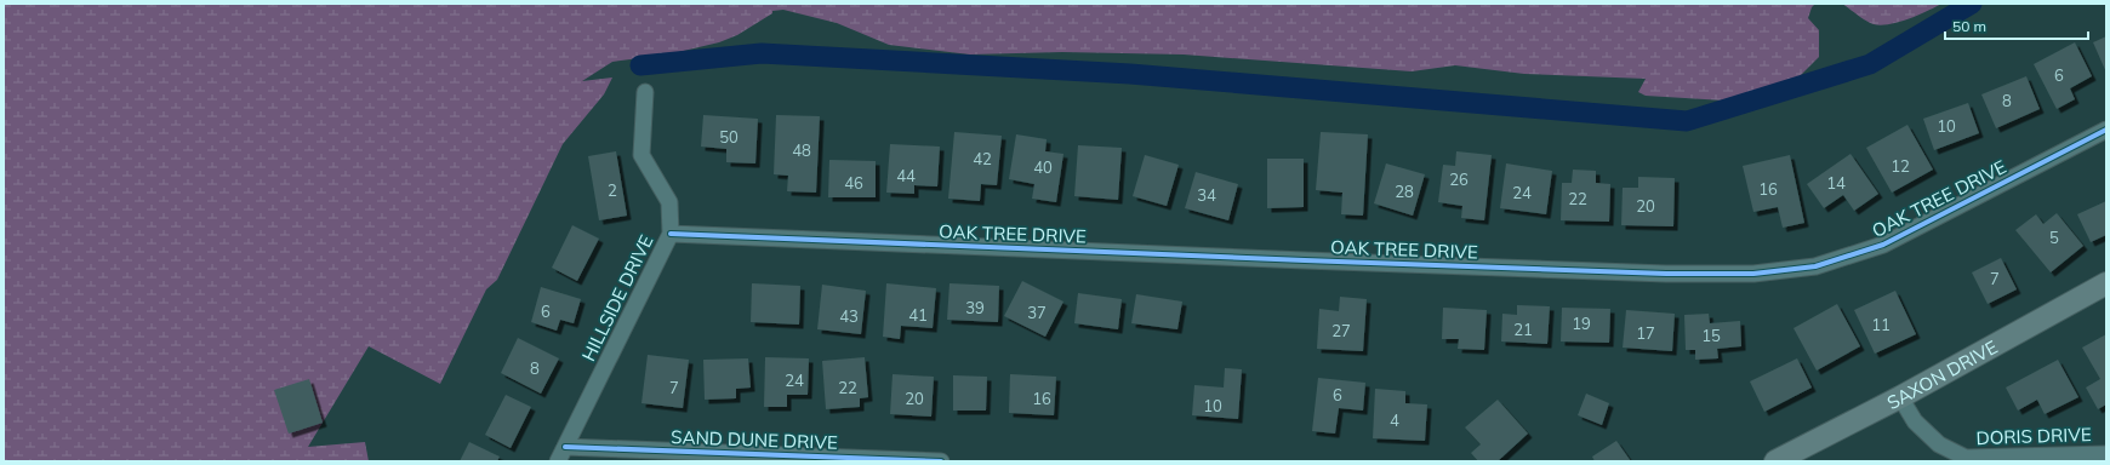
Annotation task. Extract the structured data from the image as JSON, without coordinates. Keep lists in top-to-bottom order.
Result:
{
  "streets": {
    "street": [
      "OAK TREE DRIVE",
      "HILLSIDE DRIVE",
      "SAXON DRIVE",
      "DORIS DRIVE",
      "SAND DUNE DRIVE"
    ]
  },
  "crossings": [
    ["OAK TREE DRIVE", "HILLSIDE DRIVE"],
    ["HILLSIDE DRIVE", "SAND DUNE DRIVE"],
    ["SAXON DRIVE", "DORIS DRIVE"]
  ],
  "house_numbers": [
    "6",
    "8",
    "10",
    "50",
    "48",
    "42",
    "12",
    "40",
    "44",
    "26",
    "46",
    "14",
    "16",
    "2",
    "28",
    "24",
    "34",
    "22",
    "20",
    "5",
    "7",
    "39",
    "6",
    "37",
    "41",
    "43",
    "19",
    "11",
    "21",
    "27",
    "17",
    "15",
    "8",
    "24",
    "7",
    "22",
    "6",
    "20",
    "16",
    "10",
    "4"
  ],
  "scale_bar": "50 m"
}
